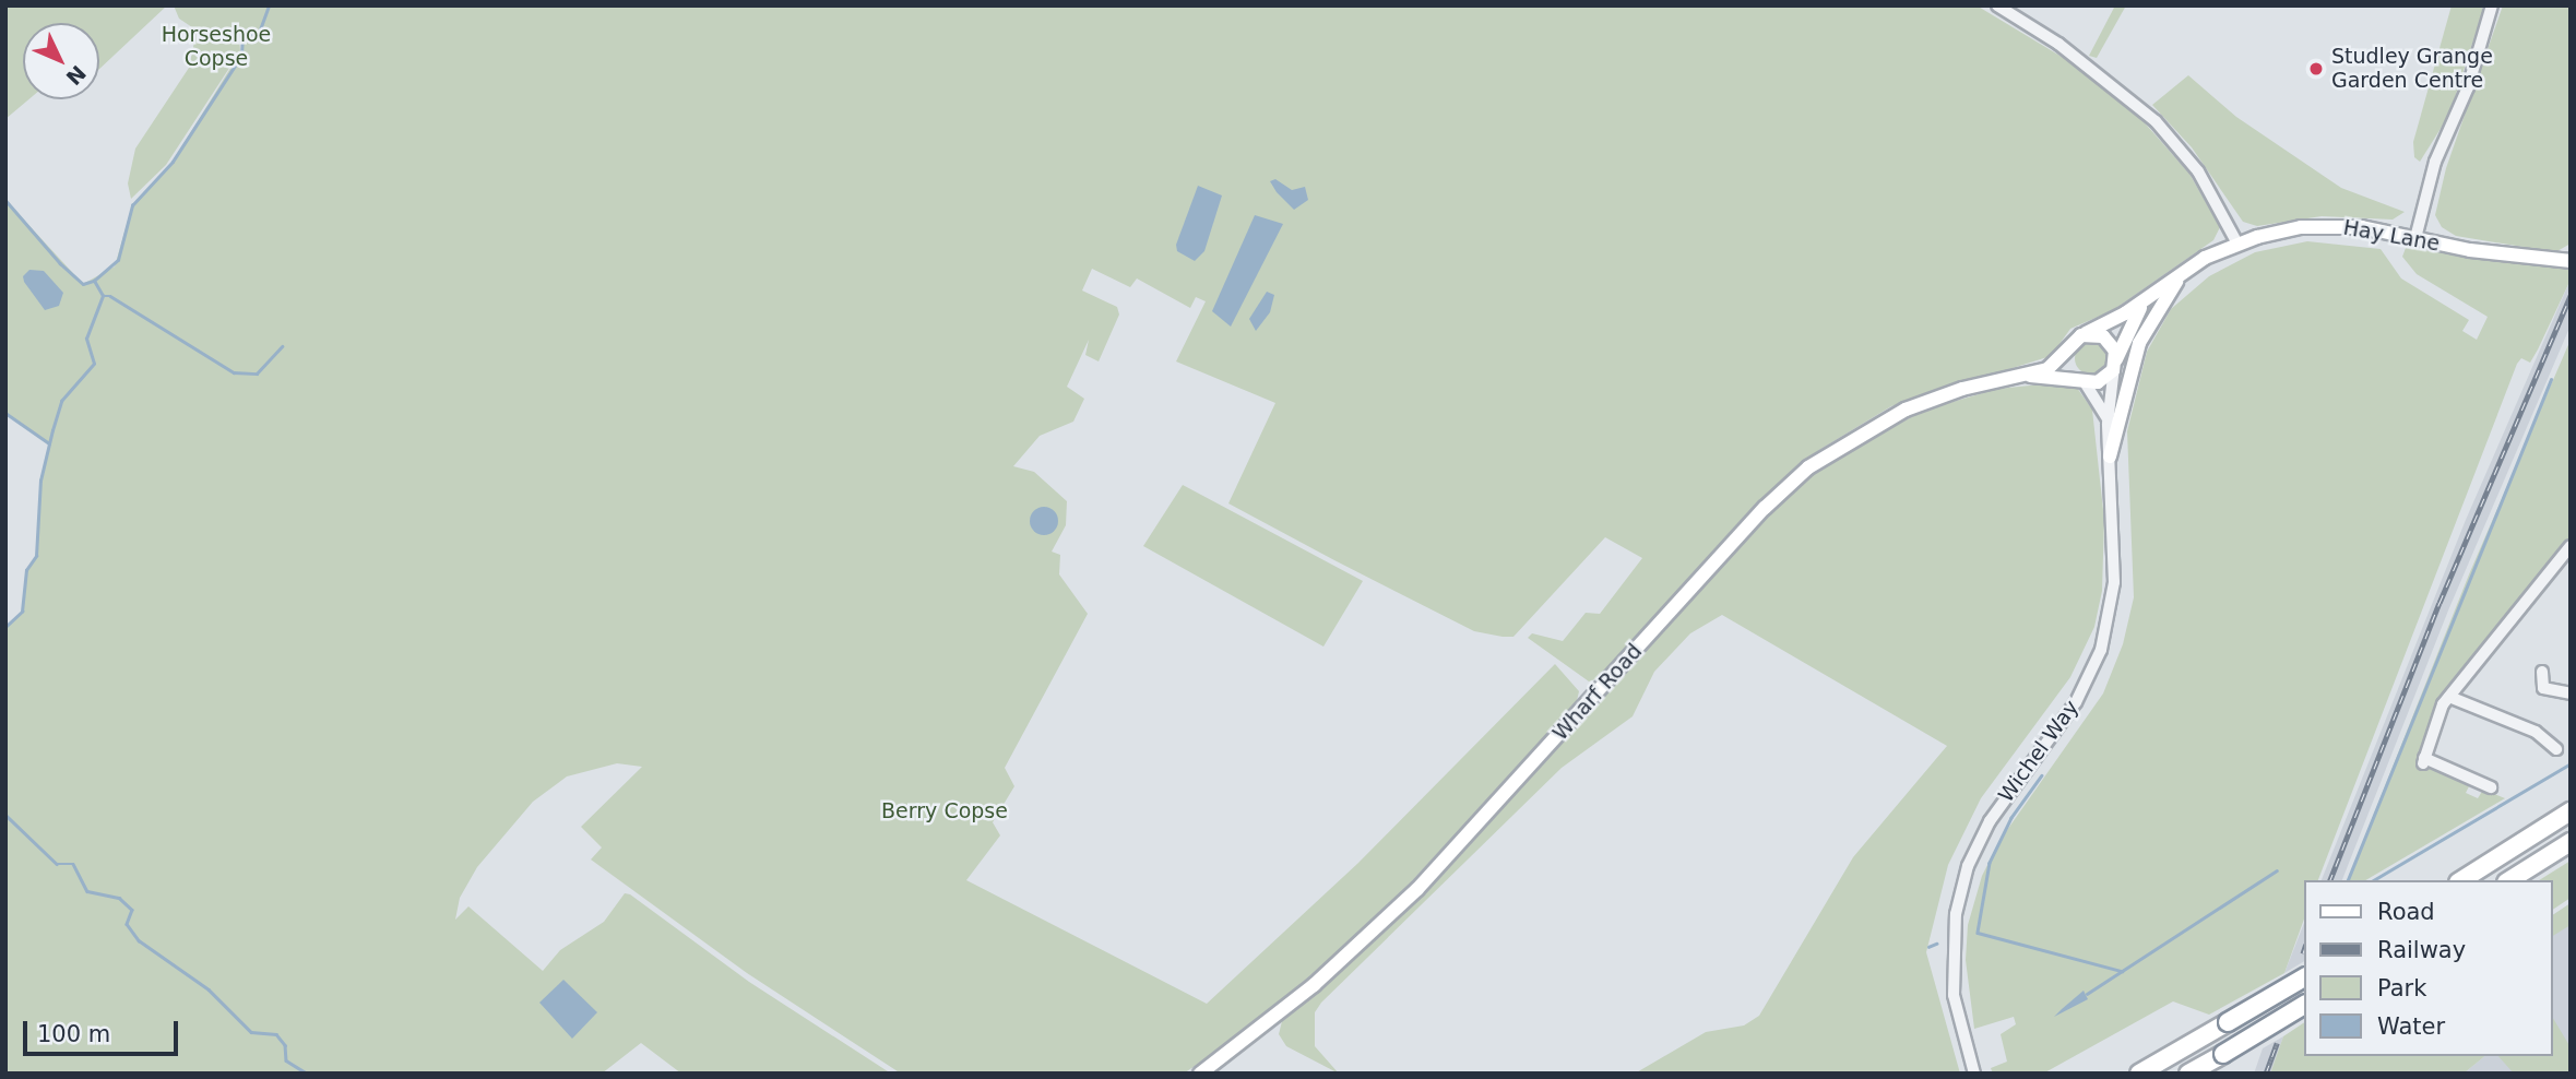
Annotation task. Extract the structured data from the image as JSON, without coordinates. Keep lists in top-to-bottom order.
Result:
{
  "streets": {
    "main road": ["Hay Lane", "Wharf Road"],
    "street": ["Wichel Way"]
  },
  "crossings": [
    ["Hay Lane", "Wharf Road"],
    ["Wharf Road", "Wichel Way"]
  ],
  "parks": ["Horseshoe Copse", "Berry Copse"],
  "places": ["Studley Grange Garden Centre"],
  "legend": [
    "Road",
    "Railway",
    "Park",
    "Water"
  ],
  "scale_bar": "100 m",
  "north": "bottom right"
}
